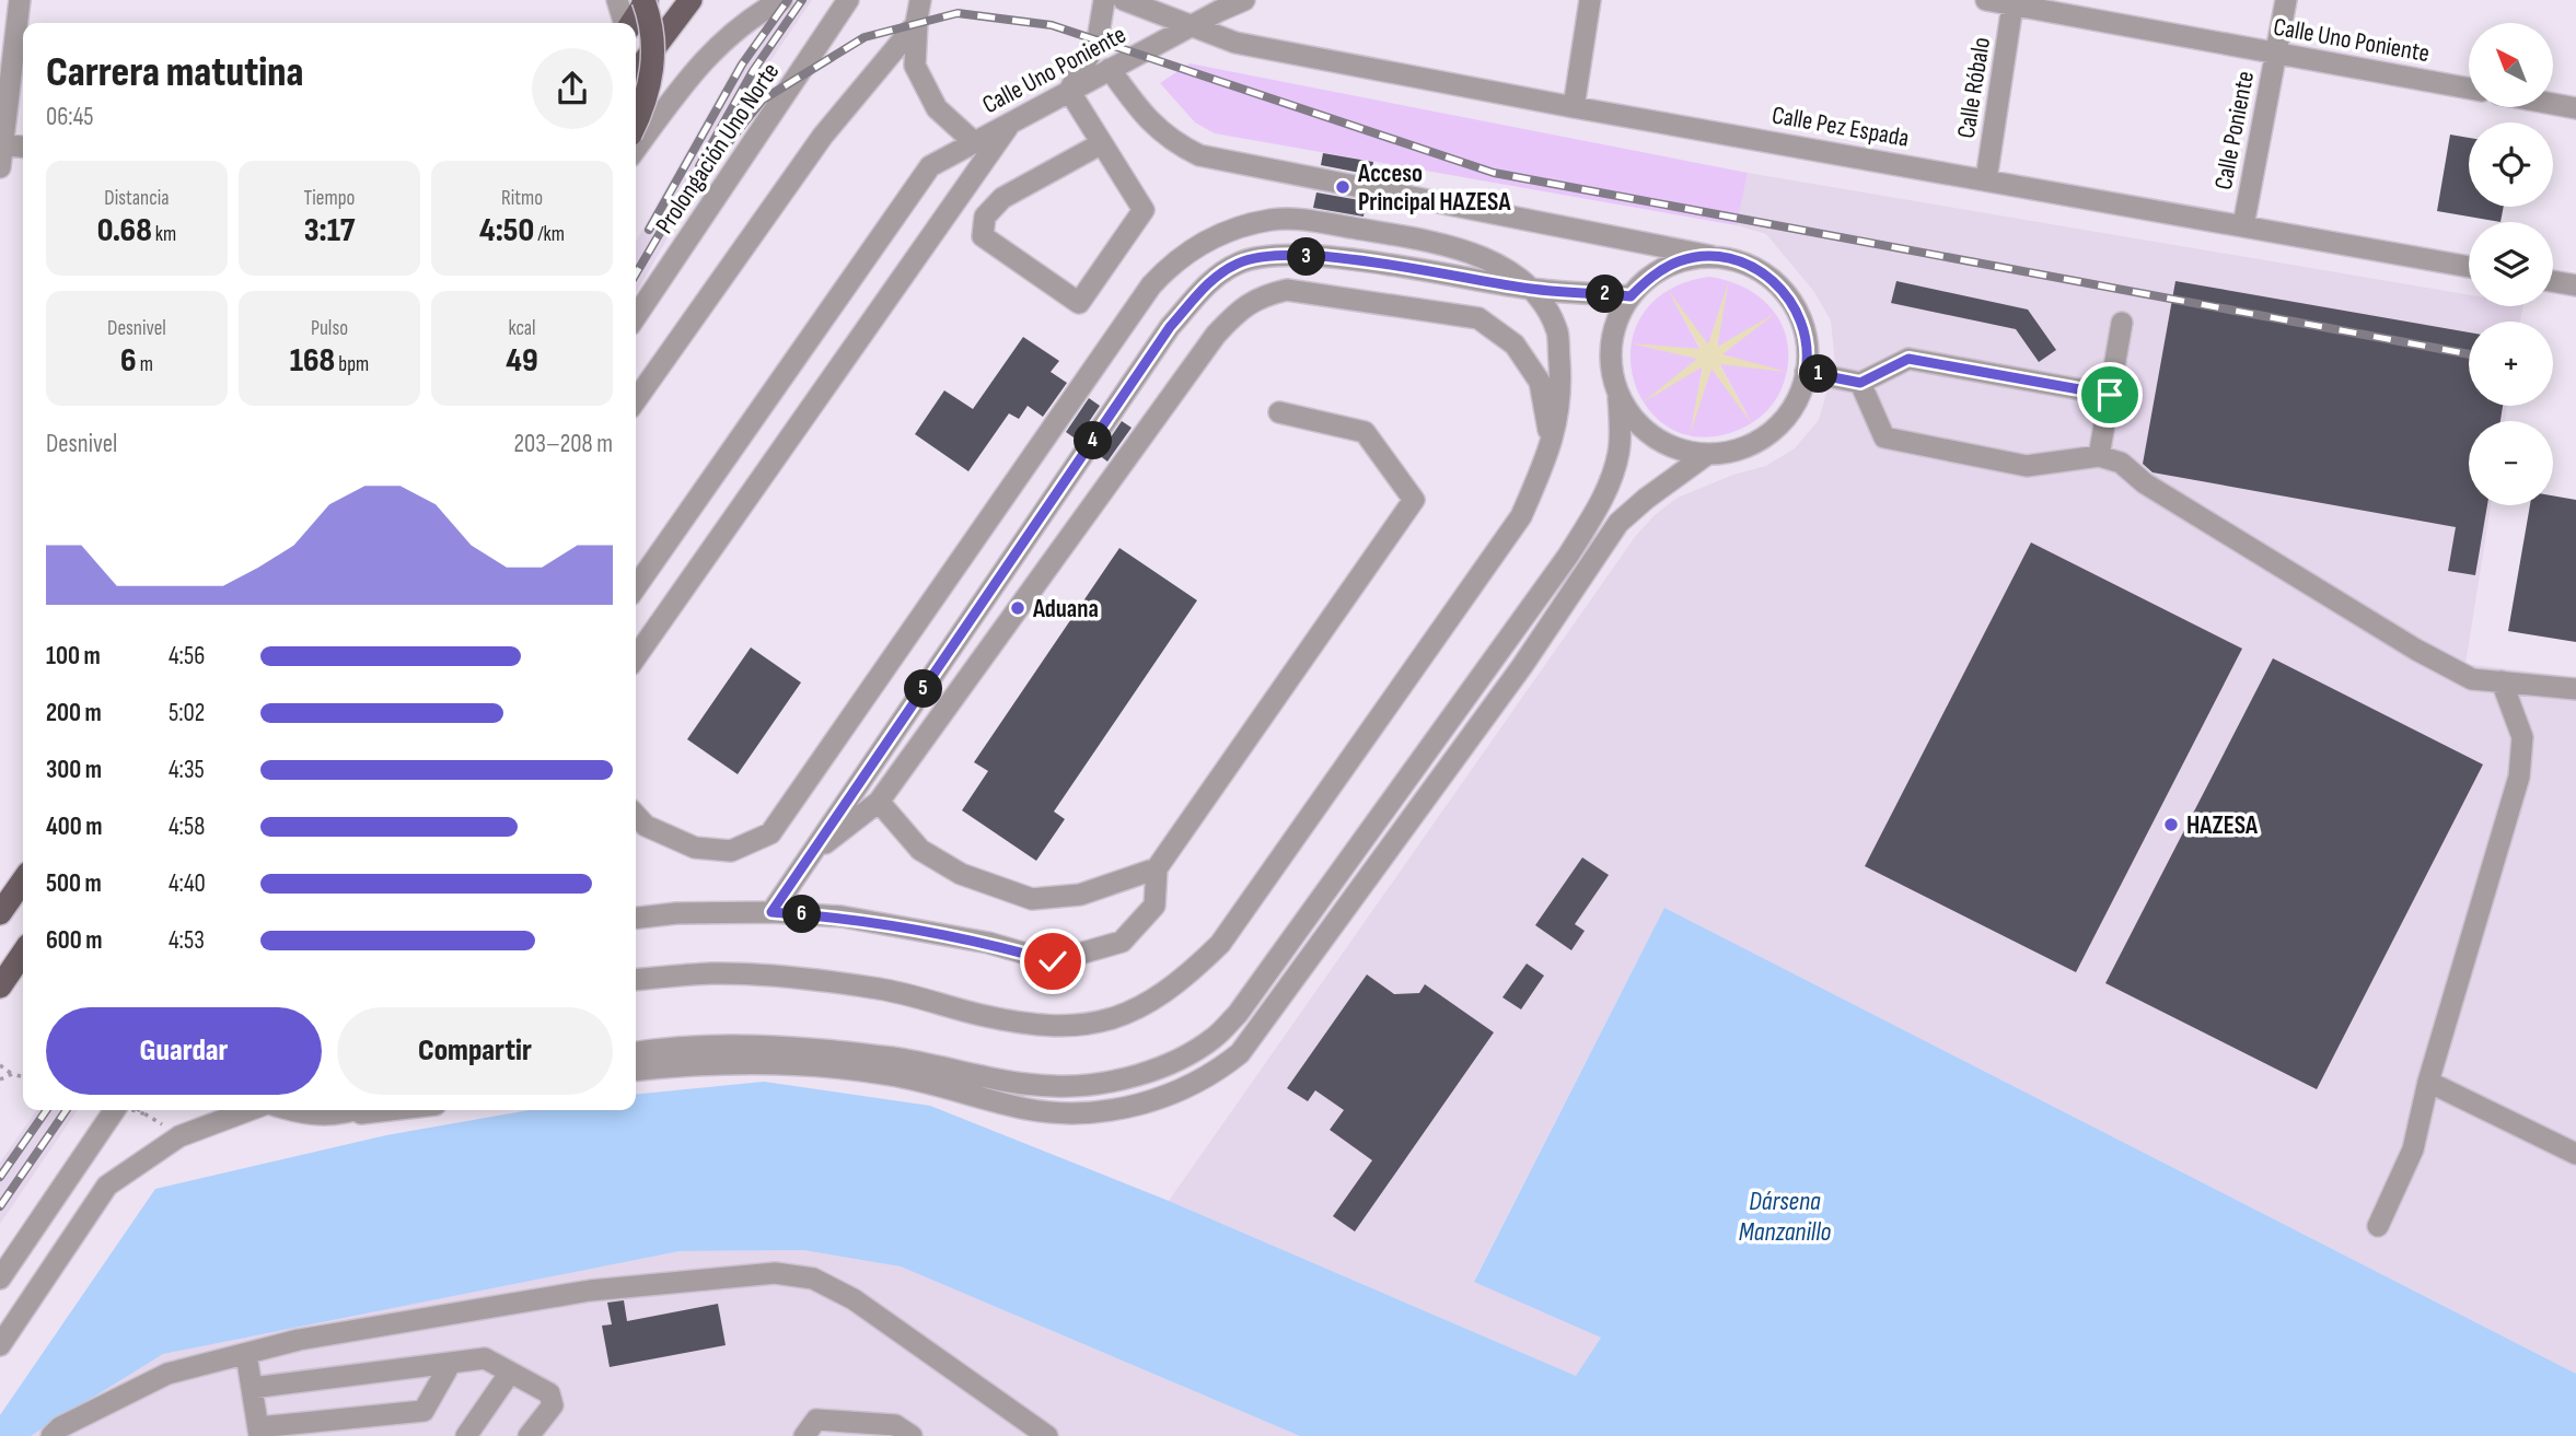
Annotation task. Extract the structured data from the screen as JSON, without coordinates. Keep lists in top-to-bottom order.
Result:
{
  "streets": {
    "street": [
      "Calle Uno Poniente",
      "Calle Róbalo",
      "Calle Pez Espada",
      "Calle Poniente",
      "Prolongación Uno Norte"
    ]
  },
  "crossings": [
    ["Calle Uno Poniente", "Calle Róbalo"],
    ["Calle Uno Poniente", "Calle Pez Espada"],
    ["Calle Uno Poniente", "Calle Poniente"],
    ["Calle Róbalo", "Calle Pez Espada"],
    ["Calle Pez Espada", "Calle Poniente"]
  ],
  "water": ["Dársena Manzanillo"],
  "places": ["Acceso Principal HAZESA", "Aduana", "HAZESA"],
  "north": "top left",
  "page": {
    "map_buttons": ["+", "−"],
    "heading": ["Carrera matutina", "06:45"],
    "stats": [
      ["Distancia", "0.68 km"],
      ["Tiempo", "3:17"],
      ["Ritmo", "4:50 /km"],
      ["Desnivel", "6 m"],
      ["Pulso", "168 bpm"],
      ["kcal", "49"]
    ],
    "pins": [
      "3",
      "2",
      "1",
      "4",
      "5",
      "6"
    ],
    "chart": ["Desnivel", "203–208 m"],
    "list": [
      {
        "name": "100 m",
        "note": "4:56"
      },
      {
        "name": "200 m",
        "note": "5:02"
      },
      {
        "name": "300 m",
        "note": "4:35"
      },
      {
        "name": "400 m",
        "note": "4:58"
      },
      {
        "name": "500 m",
        "note": "4:40"
      },
      {
        "name": "600 m",
        "note": "4:53"
      }
    ],
    "buttons": ["Guardar", "Compartir"]
  }
}
